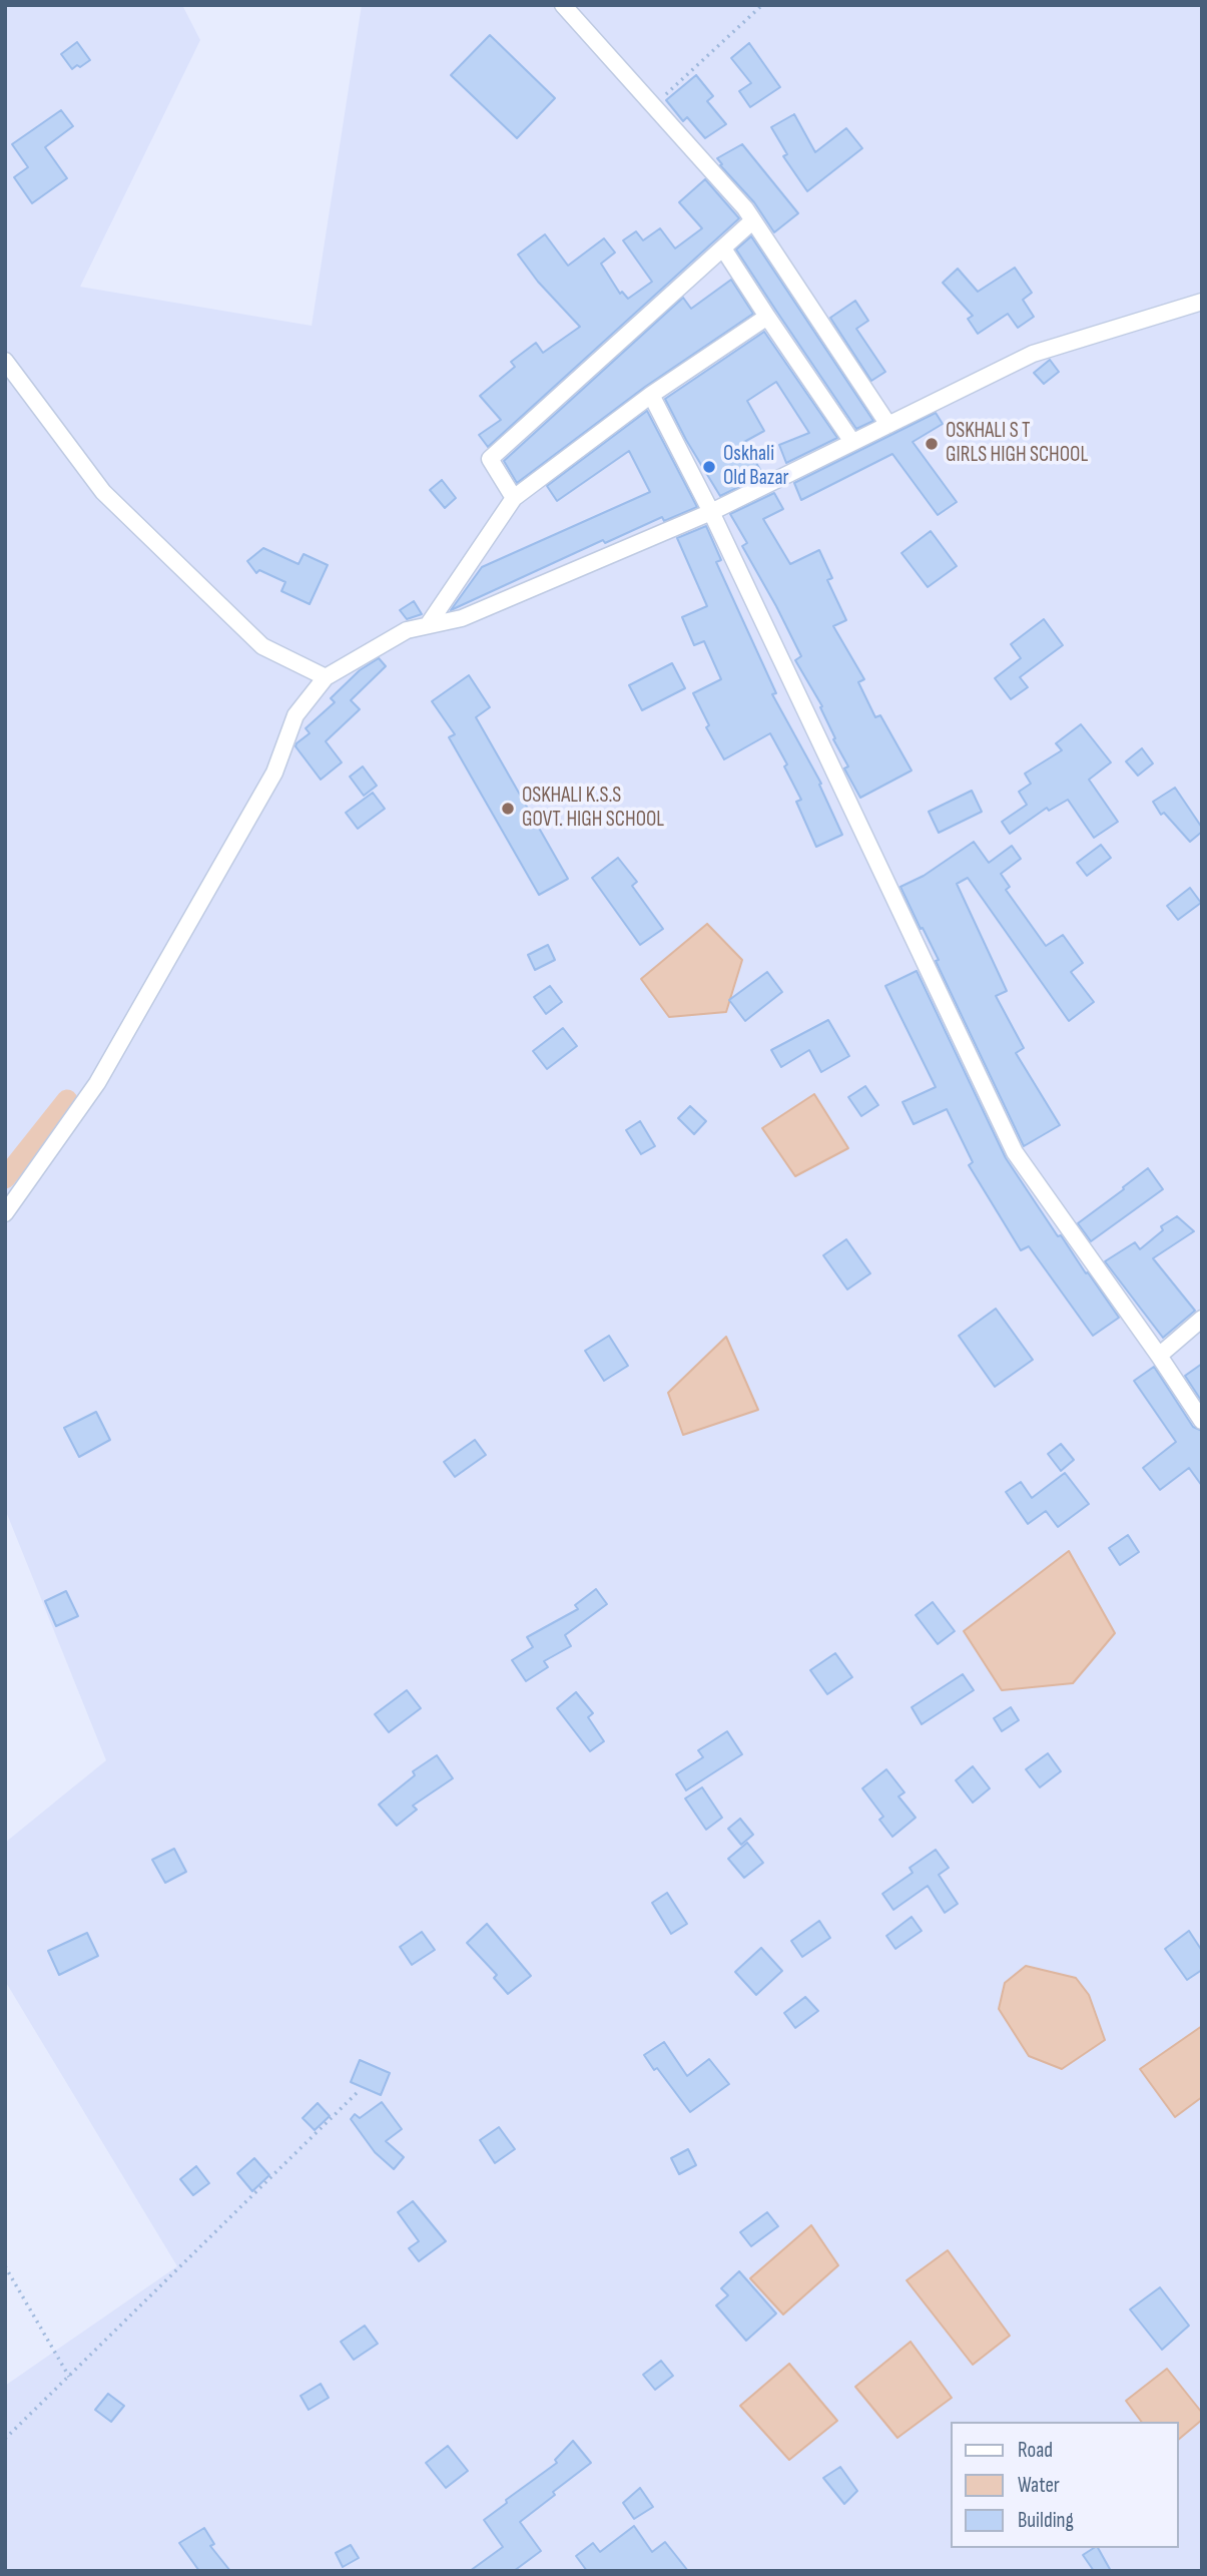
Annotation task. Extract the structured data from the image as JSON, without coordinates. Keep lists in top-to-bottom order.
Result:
{
  "places": ["OSKHALI S T GIRLS HIGH SCHOOL", "Oskhali Old Bazar", "OSKHALI K.S.S GOVT. HIGH SCHOOL"],
  "legend": ["Road", "Water", "Building"]
}
